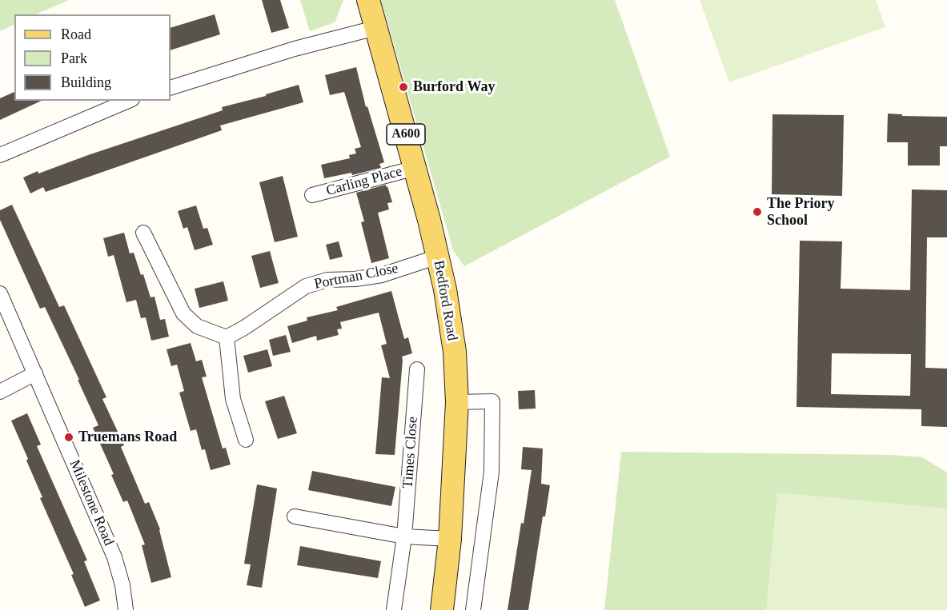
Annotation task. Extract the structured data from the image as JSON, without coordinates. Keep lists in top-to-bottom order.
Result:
{
  "streets": {
    "main road": ["A600", "Bedford Road"],
    "street": [
      "Carling Place",
      "Portman Close",
      "Times Close",
      "Milestone Road"
    ]
  },
  "crossings": [
    ["Carling Place", "Bedford Road"],
    ["Portman Close", "Bedford Road"]
  ],
  "places": ["Burford Way", "The Priory School", "Truemans Road"],
  "legend": ["Road", "Park", "Building"]
}
